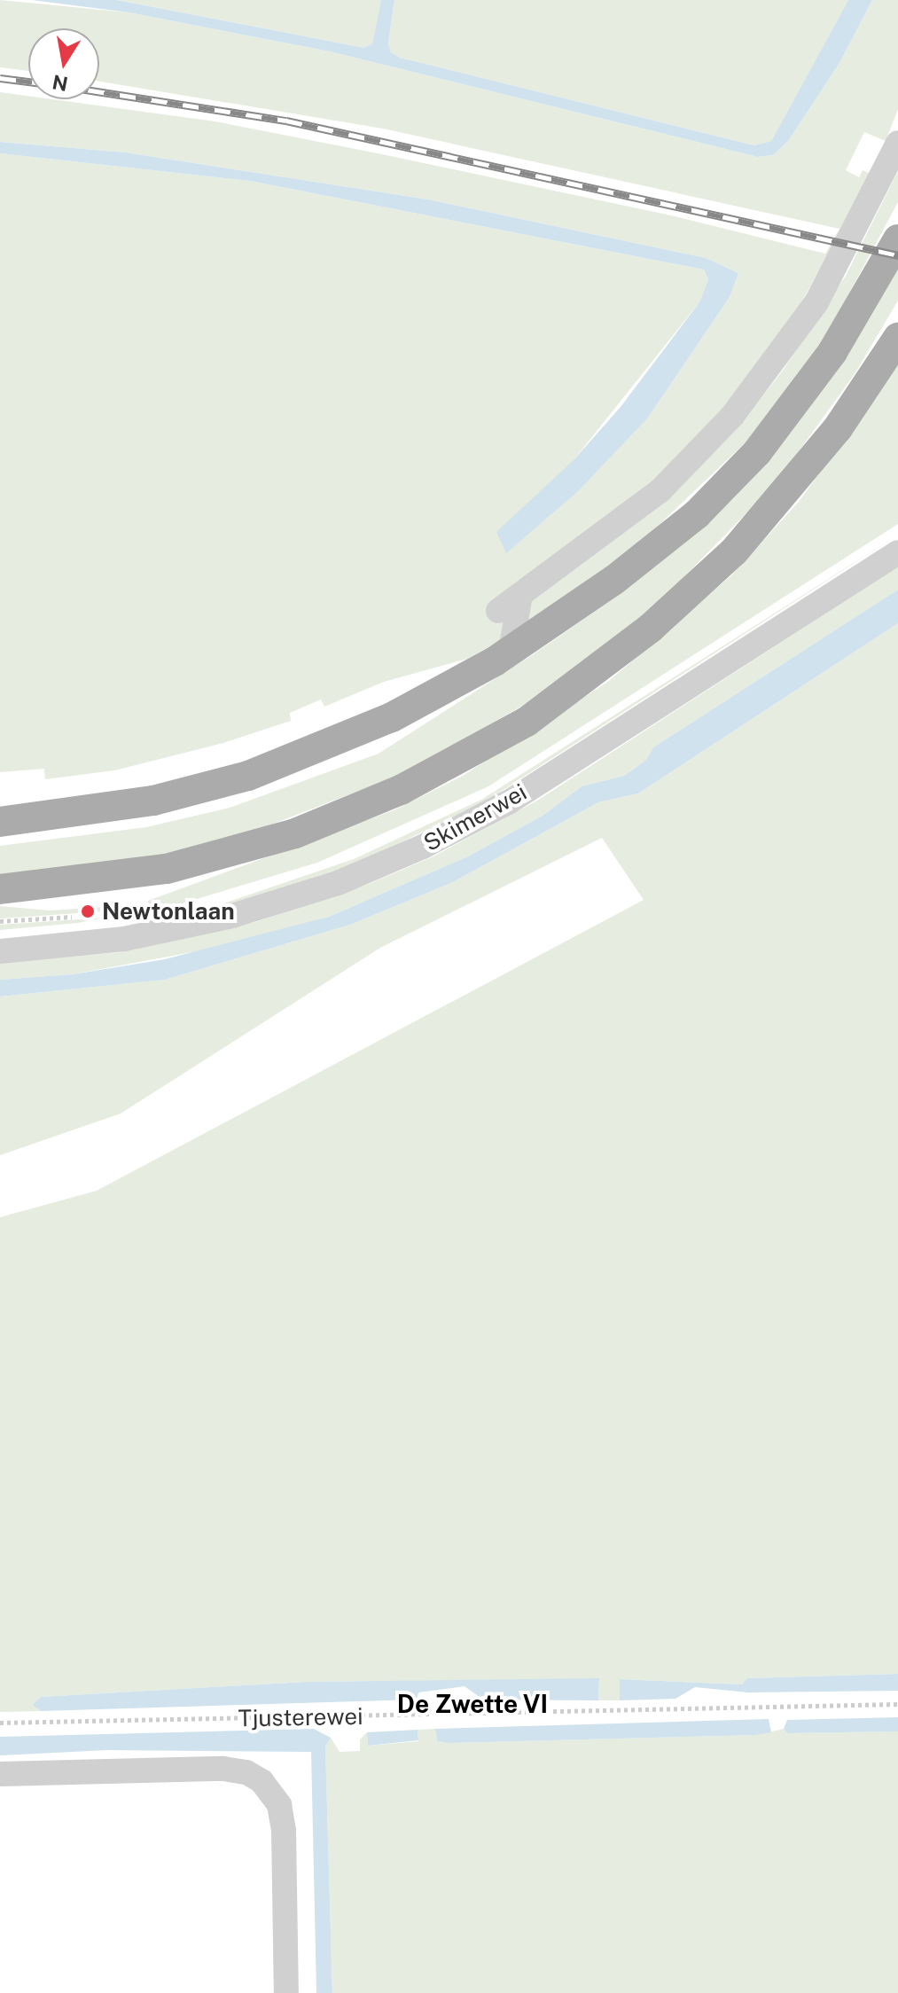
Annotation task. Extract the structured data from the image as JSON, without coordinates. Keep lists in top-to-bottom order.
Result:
{
  "streets": {
    "street": ["Skimerwei"],
    "path": ["Tjusterewei"]
  },
  "districts": ["De Zwette VI"],
  "places": ["Newtonlaan"],
  "north": "bottom"
}
